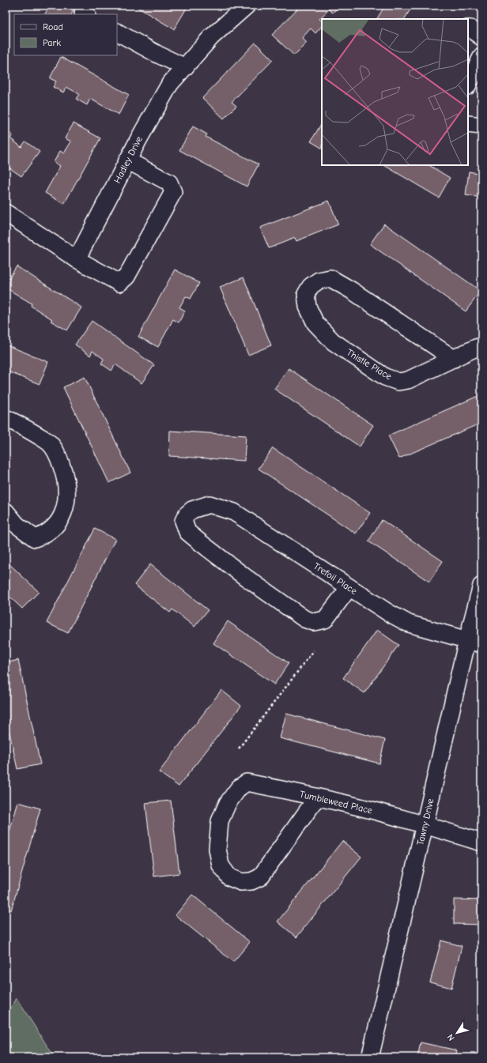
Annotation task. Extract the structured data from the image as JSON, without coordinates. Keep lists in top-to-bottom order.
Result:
{
  "streets": {
    "street": [
      "Hadley Drive",
      "Thistle Place",
      "Trefoil Place",
      "Tumbleweed Place",
      "Tawny Drive"
    ]
  },
  "crossings": [
    ["Trefoil Place", "Tawny Drive"],
    ["Tumbleweed Place", "Tawny Drive"]
  ],
  "legend": ["Road", "Park"],
  "north": "bottom left"
}
